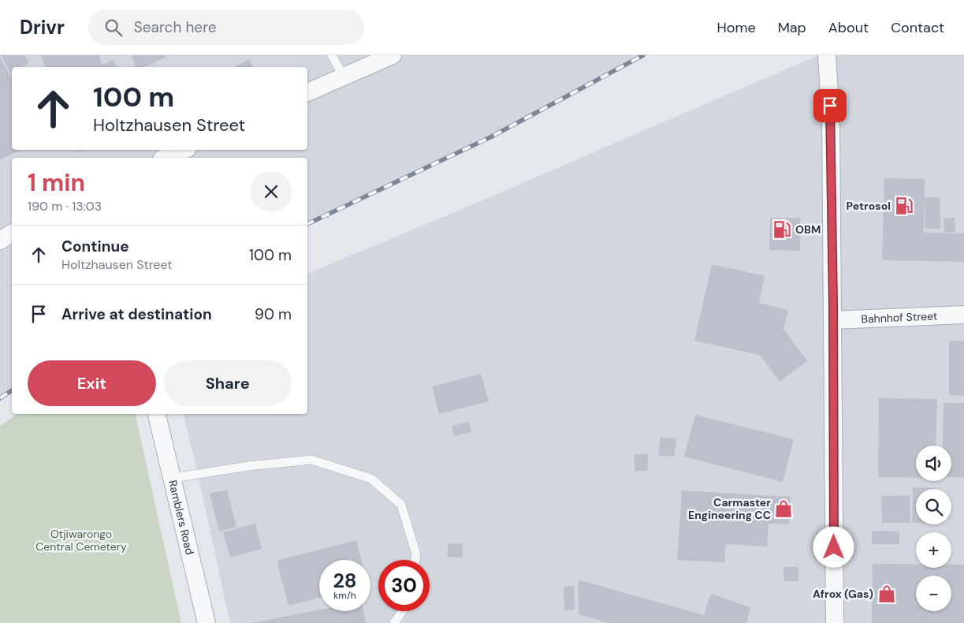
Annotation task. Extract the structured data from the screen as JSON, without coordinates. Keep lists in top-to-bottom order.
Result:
{
  "streets": {
    "street": ["Bahnhof Street", "Ramblers Road"]
  },
  "parks": ["Otjiwarongo Central Cemetery"],
  "places": {
    "fuel station": ["Petrosol", "OBM"],
    "shop": ["Carmaster Engineering CC", "Afrox (Gas)"]
  },
  "page": {
    "header": "Drivr",
    "search": "Search here",
    "nav": [
      "Home",
      "Map",
      "About",
      "Contact"
    ],
    "turn": ["100 m", "Holtzhausen Street"],
    "heading": ["1 min", "190 m · 13:03"],
    "list": [
      {
        "name": "Continue",
        "note": "Holtzhausen Street",
        "value": "100 m"
      },
      {
        "name": "Arrive at destination",
        "value": "90 m"
      }
    ],
    "buttons": ["Exit", "Share"],
    "map_buttons": ["+", "−"],
    "speed": "28 km/h",
    "limit": "30"
  }
}
